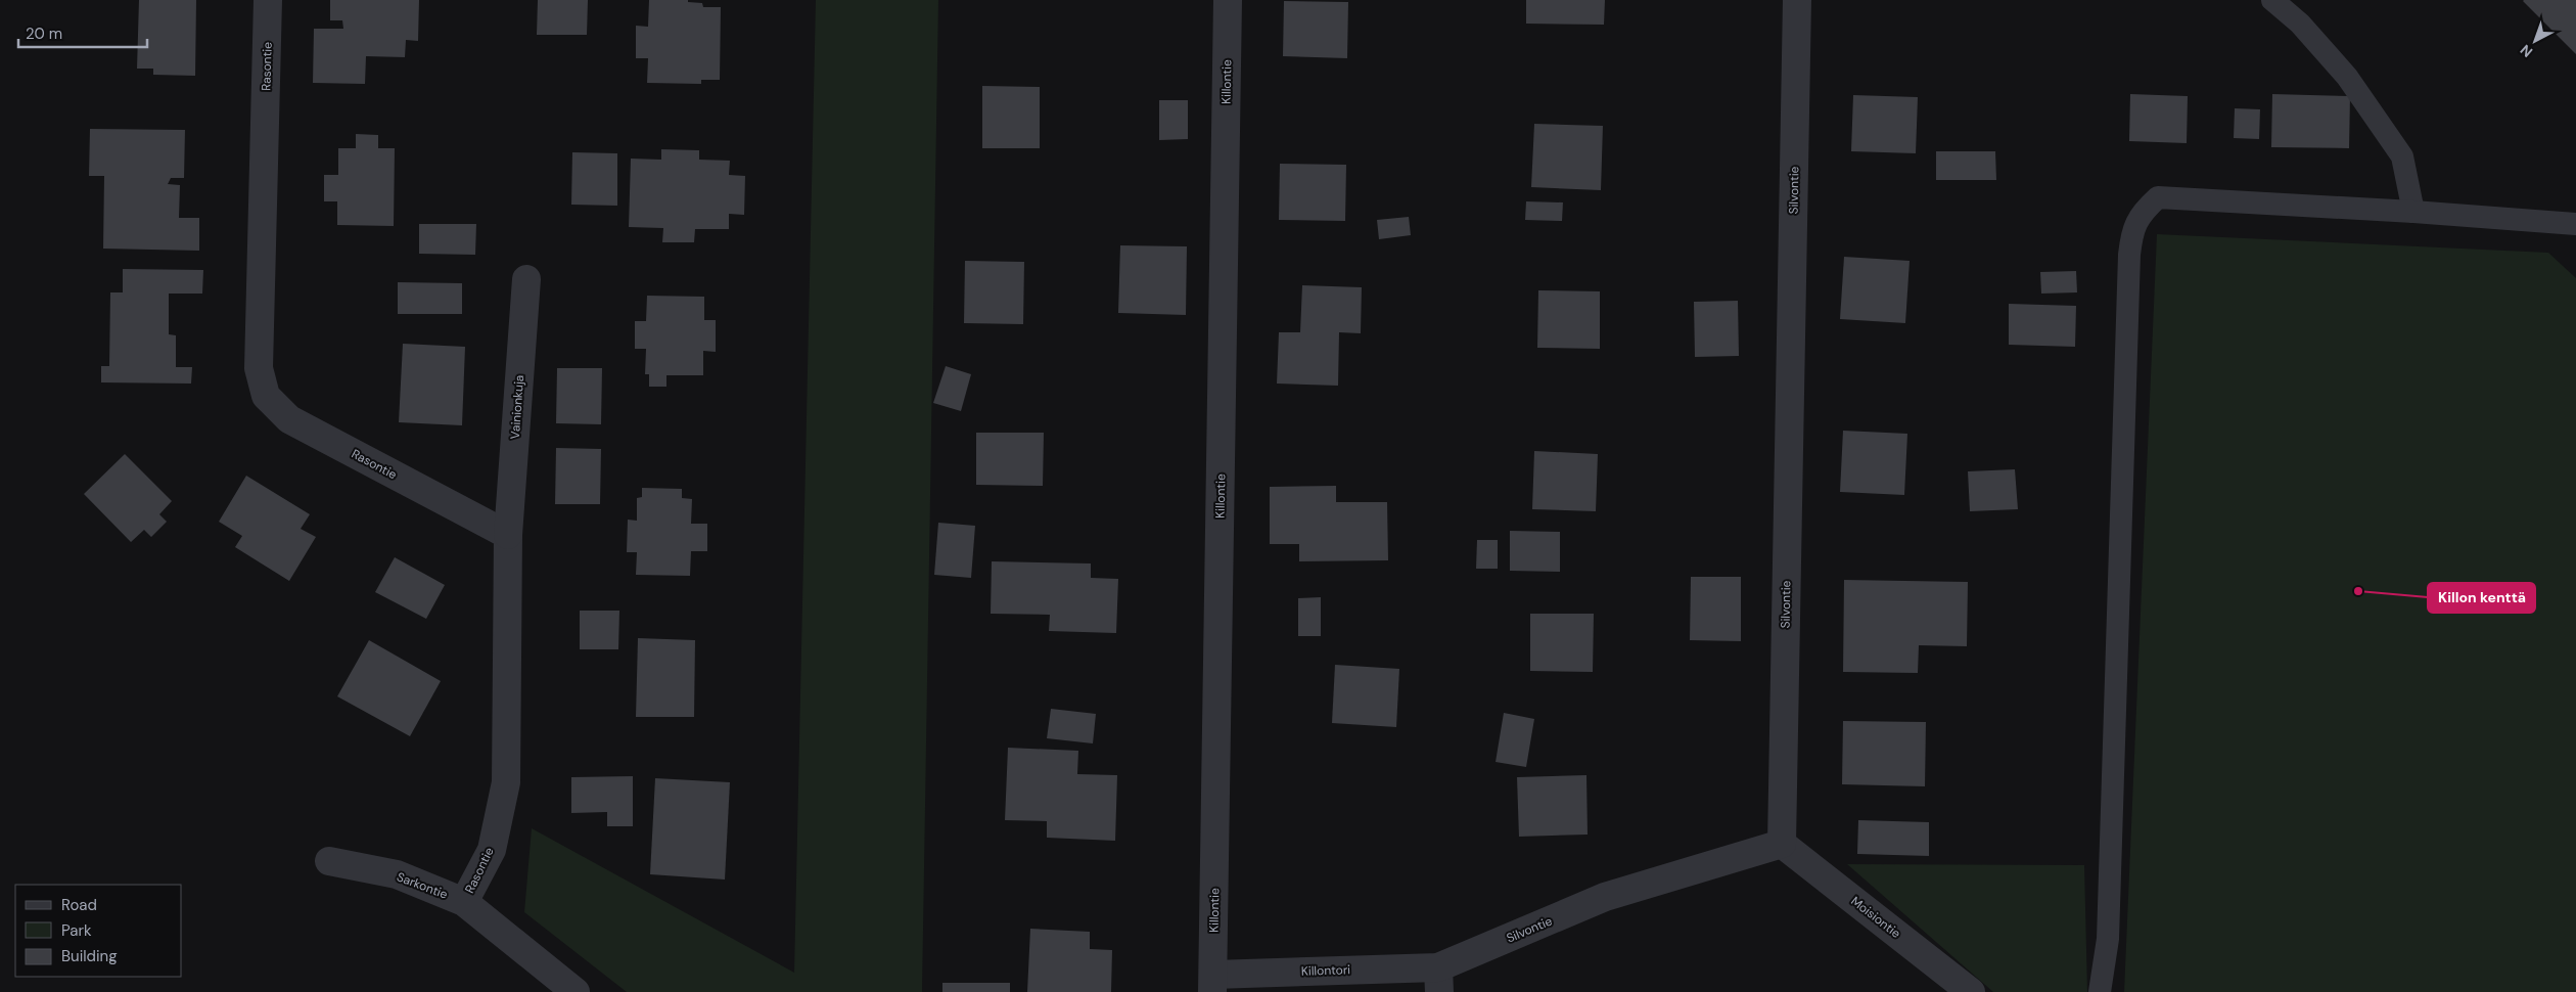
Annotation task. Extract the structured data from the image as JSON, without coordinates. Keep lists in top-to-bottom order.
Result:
{
  "streets": {
    "street": [
      "Rasontie",
      "Killontie",
      "Silvontie",
      "Vainionkuja",
      "Sarkontie",
      "Moisiontie",
      "Killontori"
    ]
  },
  "crossings": [
    ["Rasontie", "Vainionkuja"],
    ["Rasontie", "Sarkontie"],
    ["Killontie", "Killontori"],
    ["Silvontie", "Moisiontie"],
    ["Silvontie", "Killontori"]
  ],
  "places": ["Killon kenttä"],
  "legend": ["Road", "Park", "Building"],
  "scale_bar": "20 m",
  "north": "bottom left"
}
